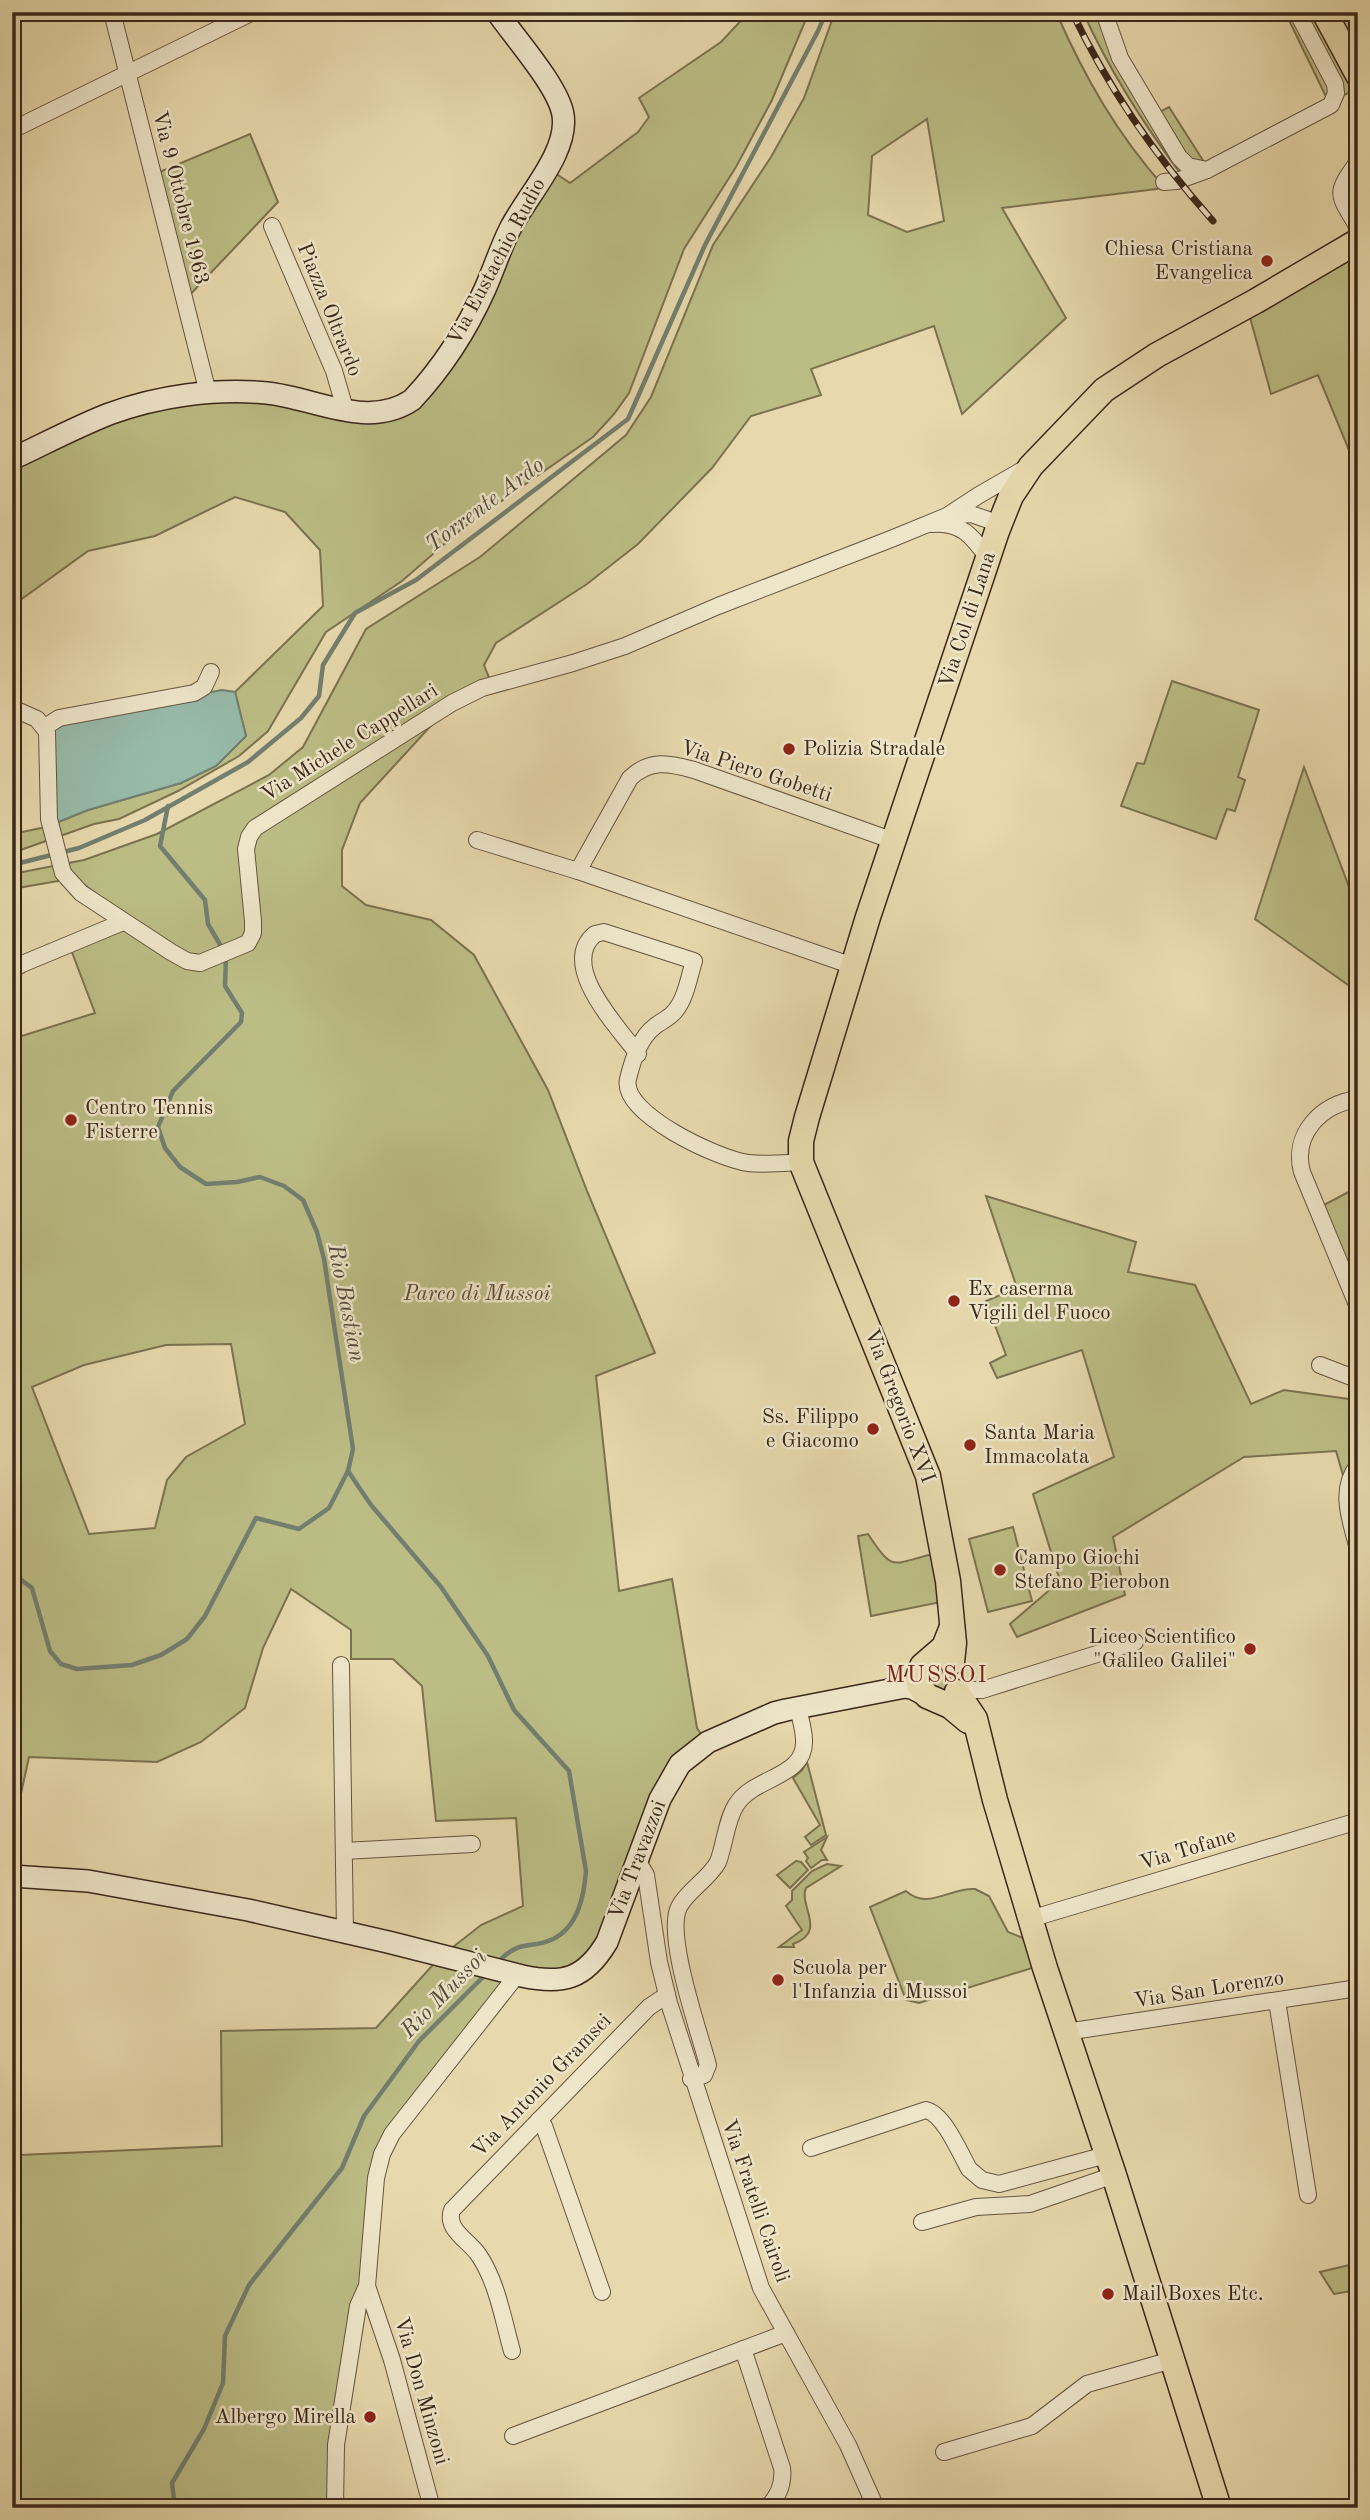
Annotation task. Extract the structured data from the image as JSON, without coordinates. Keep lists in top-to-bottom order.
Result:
{
  "streets": {
    "main road": ["Via Col di Lana", "Via Gregorio XVI"],
    "street": [
      "Via 9 Ottobre 1963",
      "Via Eustachio Rudio",
      "Piazza Oltrardo",
      "Via Michele Cappellari",
      "Via Piero Gobetti",
      "Via Tofane",
      "Via Travazzoi",
      "Via San Lorenzo",
      "Via Antonio Gramsci",
      "Via Fratelli Cairoli",
      "Via Don Minzoni"
    ]
  },
  "crossings": [
    ["Via 9 Ottobre 1963", "Via Eustachio Rudio"],
    ["Via Eustachio Rudio", "Piazza Oltrardo"],
    ["Via Col di Lana", "Via Michele Cappellari"],
    ["Via Col di Lana", "Via Piero Gobetti"],
    ["Via Col di Lana", "Via Gregorio XVI"],
    ["Via Gregorio XVI", "Via Travazzoi"],
    ["Via Travazzoi", "Via Fratelli Cairoli"],
    ["Via Travazzoi", "Via Don Minzoni"],
    ["Via Antonio Gramsci", "Via Fratelli Cairoli"]
  ],
  "districts": ["MUSSOI"],
  "water": ["Torrente Ardo", "Rio Bastian", "Rio Mussoi"],
  "parks": ["Parco di Mussoi"],
  "places": [
    "Chiesa Cristiana Evangelica",
    "Polizia Stradale",
    "Centro Tennis Fisterre",
    "Ex caserma Vigili del Fuoco",
    "Ss. Filippo e Giacomo",
    "Santa Maria Immacolata",
    "Campo Giochi Stefano Pierobon",
    "Liceo Scientifico \"Galileo Galilei\"",
    "Scuola per l'Infanzia di Mussoi",
    "Mail Boxes Etc.",
    "Albergo Mirella"
  ]
}
